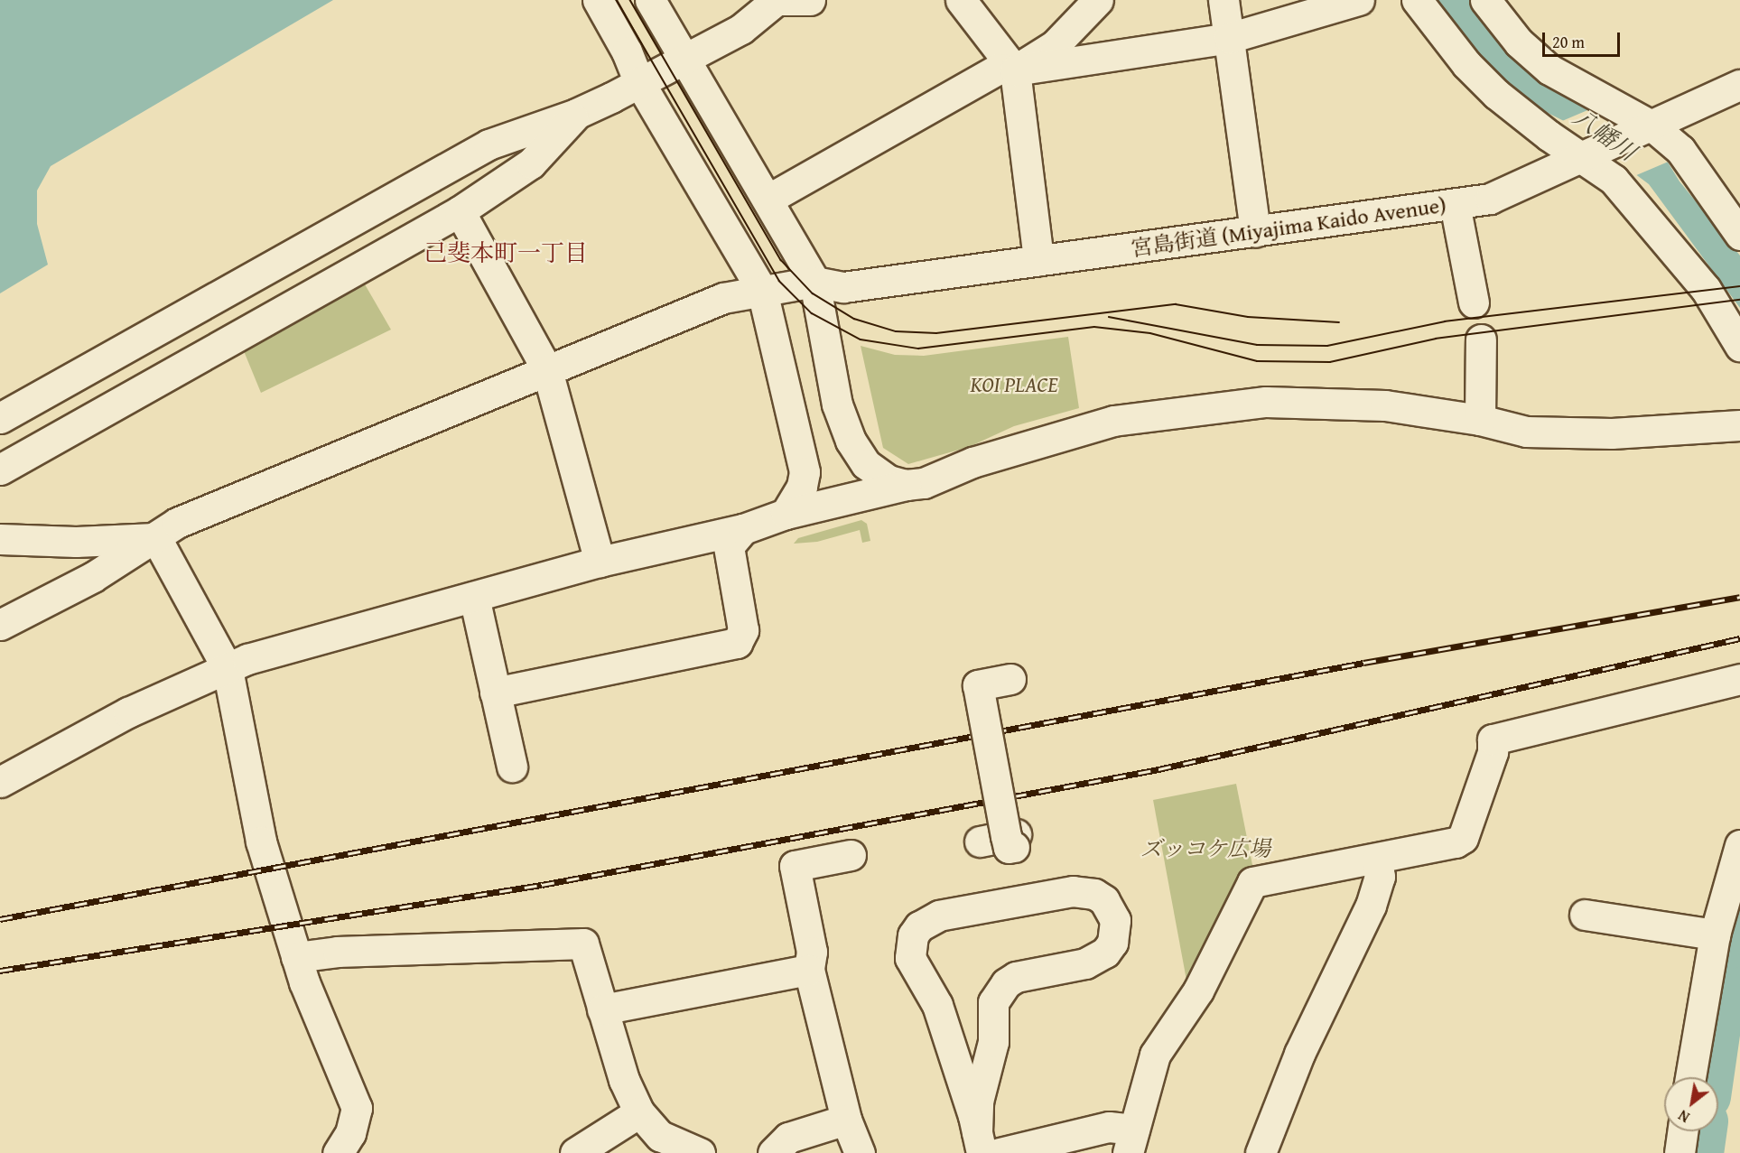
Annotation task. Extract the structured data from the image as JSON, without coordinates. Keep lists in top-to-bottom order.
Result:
{
  "streets": {
    "street": ["宮島街道 (Miyajima Kaido Avenue)"]
  },
  "districts": ["己斐本町一丁目"],
  "water": ["八幡川"],
  "parks": ["KOI PLACE", "ズッコケ広場"],
  "scale_bar": "20 m",
  "north": "bottom left"
}
